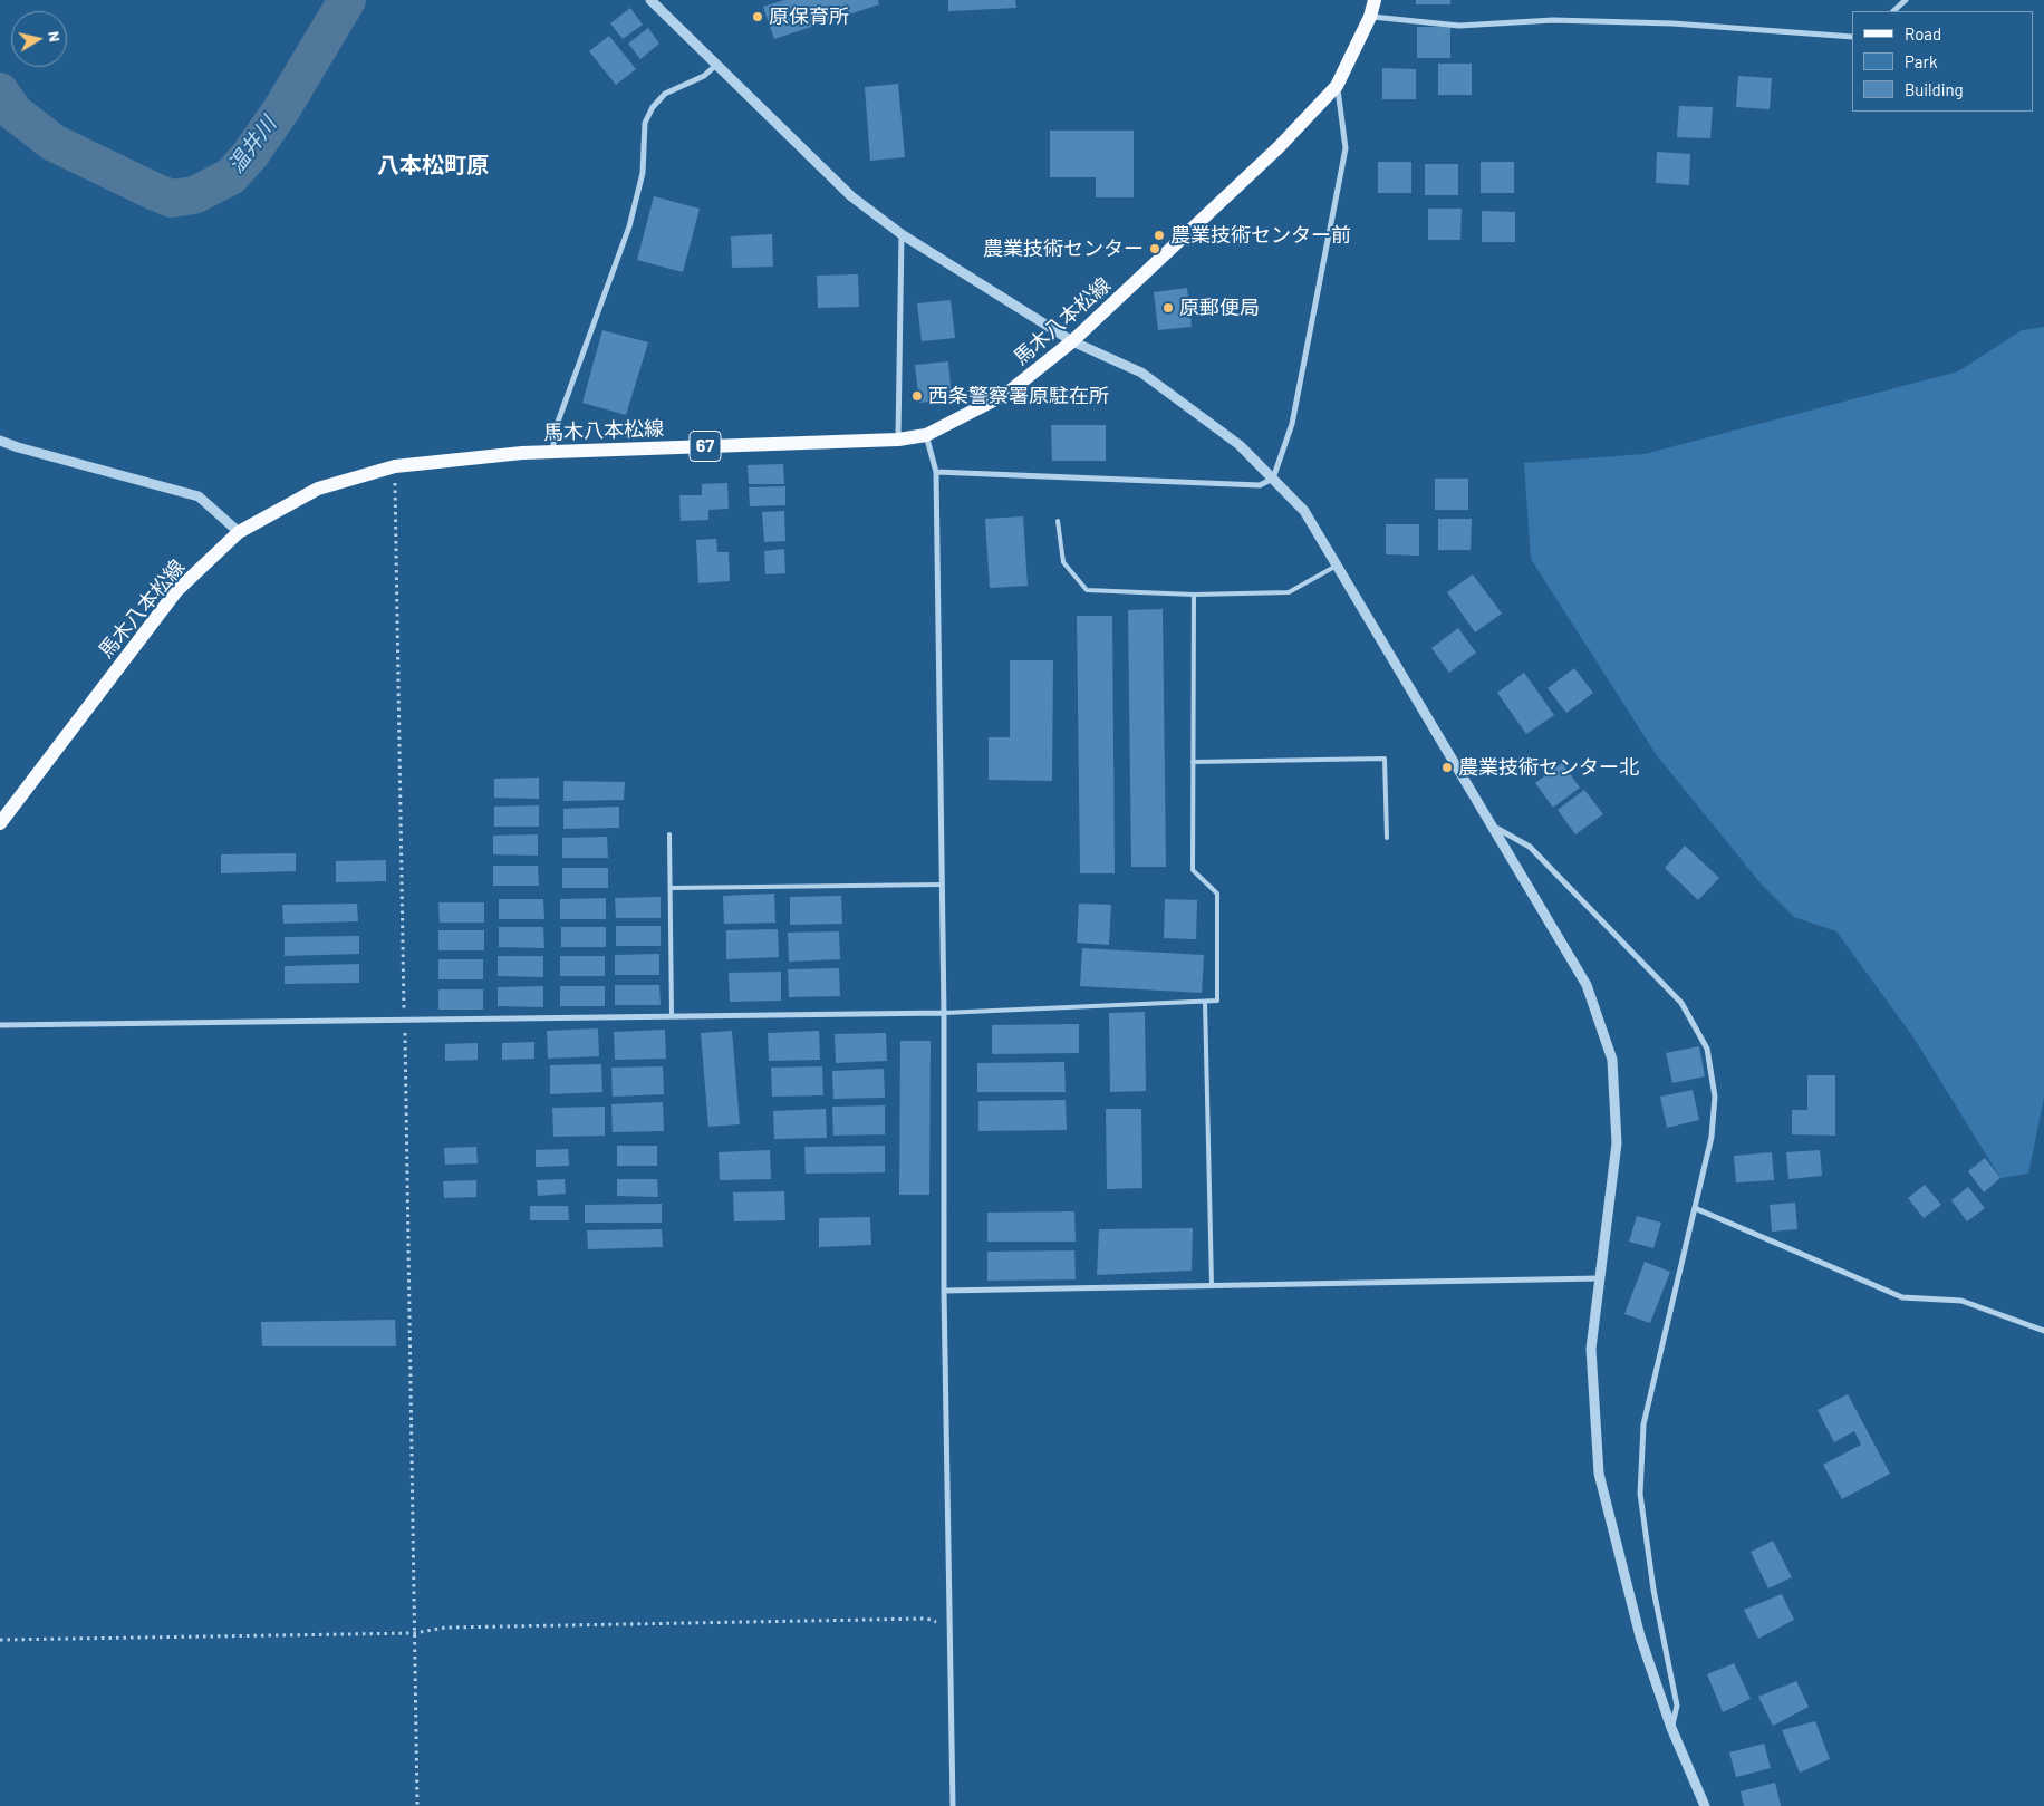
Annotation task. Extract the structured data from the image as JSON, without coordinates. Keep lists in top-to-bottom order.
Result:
{
  "streets": {
    "main road": ["馬木八本松線", "67"]
  },
  "districts": ["八本松町原"],
  "water": ["温井川"],
  "places": [
    "原保育所",
    "農業技術センター前",
    "農業技術センター",
    "原郵便局",
    "西条警察署原駐在所",
    "農業技術センター北"
  ],
  "legend": ["Road", "Park", "Building"],
  "north": "right"
}
